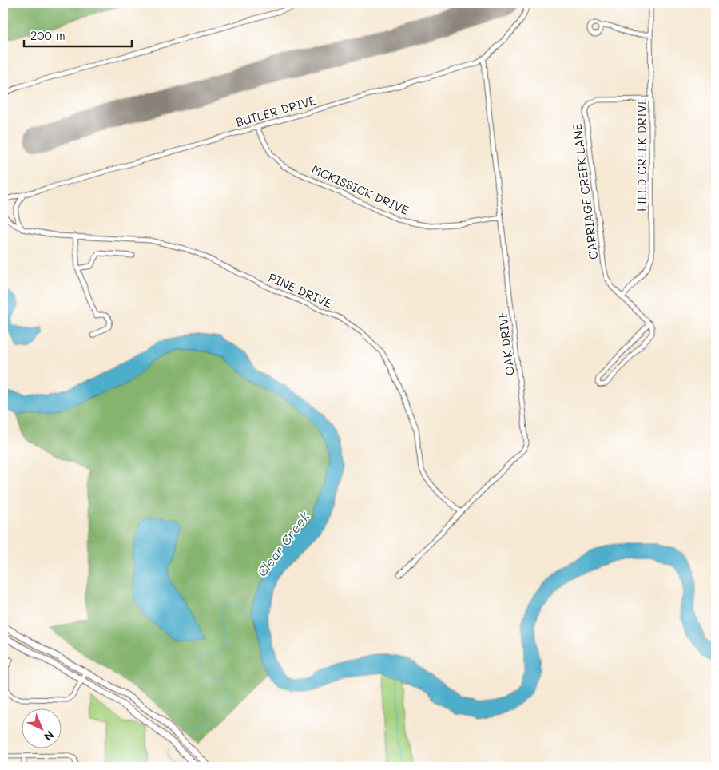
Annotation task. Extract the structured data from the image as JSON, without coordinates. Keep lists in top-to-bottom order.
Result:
{
  "streets": {
    "street": [
      "BUTLER DRIVE",
      "FIELD CREEK DRIVE",
      "MCKISSICK DRIVE",
      "CARRIAGE CREEK LANE",
      "PINE DRIVE",
      "OAK DRIVE"
    ]
  },
  "crossings": [
    ["BUTLER DRIVE", "MCKISSICK DRIVE"],
    ["BUTLER DRIVE", "OAK DRIVE"],
    ["FIELD CREEK DRIVE", "CARRIAGE CREEK LANE"],
    ["MCKISSICK DRIVE", "OAK DRIVE"],
    ["PINE DRIVE", "OAK DRIVE"]
  ],
  "water": ["Clear Creek"],
  "scale_bar": "200 m",
  "north": "bottom right"
}
